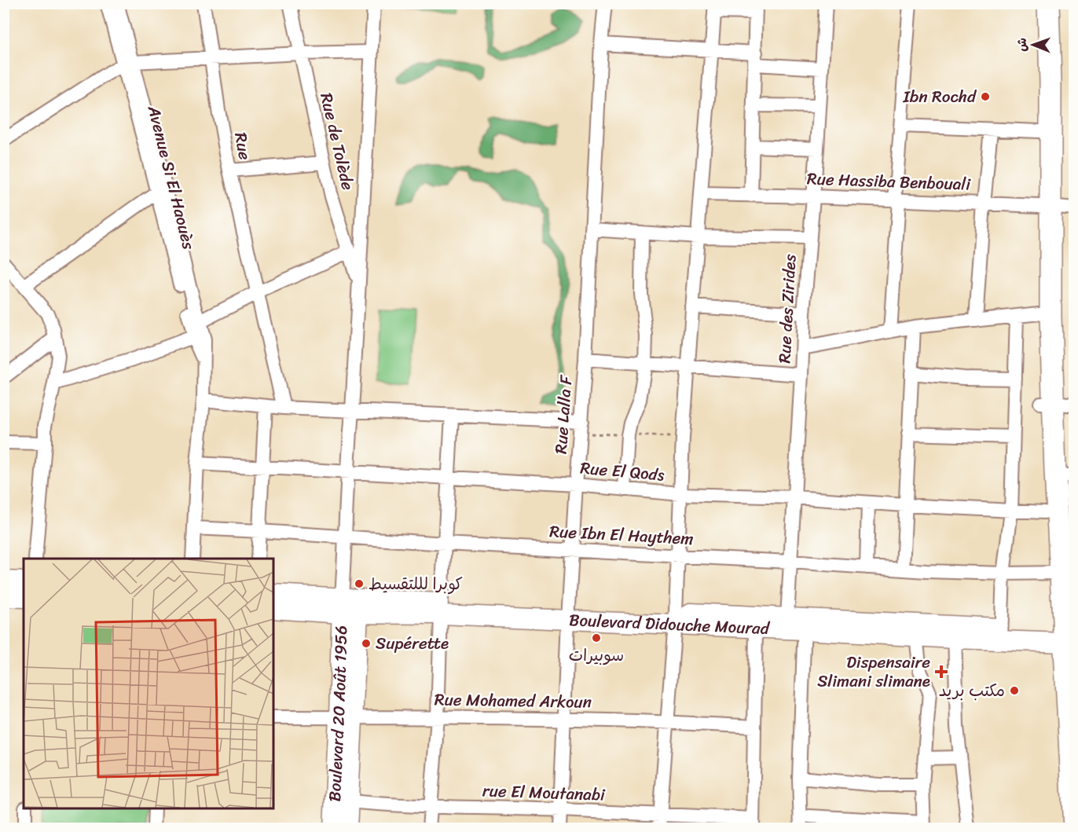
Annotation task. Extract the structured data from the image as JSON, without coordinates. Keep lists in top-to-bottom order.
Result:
{
  "streets": {
    "main road": ["Boulevard Didouche Mourad", "Boulevard 20 Août 1956"],
    "street": [
      "Rue de Tolède",
      "Rue",
      "Avenue Si El Haouès",
      "Rue Hassiba Benbouali",
      "Rue des Zirides",
      "Rue Lalla F",
      "Rue El Qods",
      "Rue Ibn El Haythem",
      "Rue Mohamed Arkoun",
      "rue El Moutanabi"
    ]
  },
  "crossings": [
    ["Avenue Si El Haouès", "Rue El Qods"],
    ["Avenue Si El Haouès", "Rue Ibn El Haythem"],
    ["Rue Hassiba Benbouali", "Rue des Zirides"],
    ["Rue des Zirides", "Rue El Qods"],
    ["Rue des Zirides", "Rue Ibn El Haythem"],
    ["Rue des Zirides", "Boulevard Didouche Mourad"],
    ["Rue Lalla F", "Rue El Qods"],
    ["Rue Lalla F", "Rue Ibn El Haythem"],
    ["Rue Lalla F", "Boulevard Didouche Mourad"],
    ["Rue Lalla F", "Rue Mohamed Arkoun"],
    ["Rue Lalla F", "rue El Moutanabi"],
    ["Boulevard Didouche Mourad", "Boulevard 20 Août 1956"],
    ["Rue Mohamed Arkoun", "Boulevard 20 Août 1956"],
    ["Boulevard 20 Août 1956", "rue El Moutanabi"]
  ],
  "places": {
    "other": [
      "Ibn Rochd",
      "كوبرا لللتقسيط",
      "سوبيرات",
      "Supérette",
      "مكتب بريد"
    ],
    "health": ["Dispensaire Slimani slimane"]
  },
  "north": "left"
}
